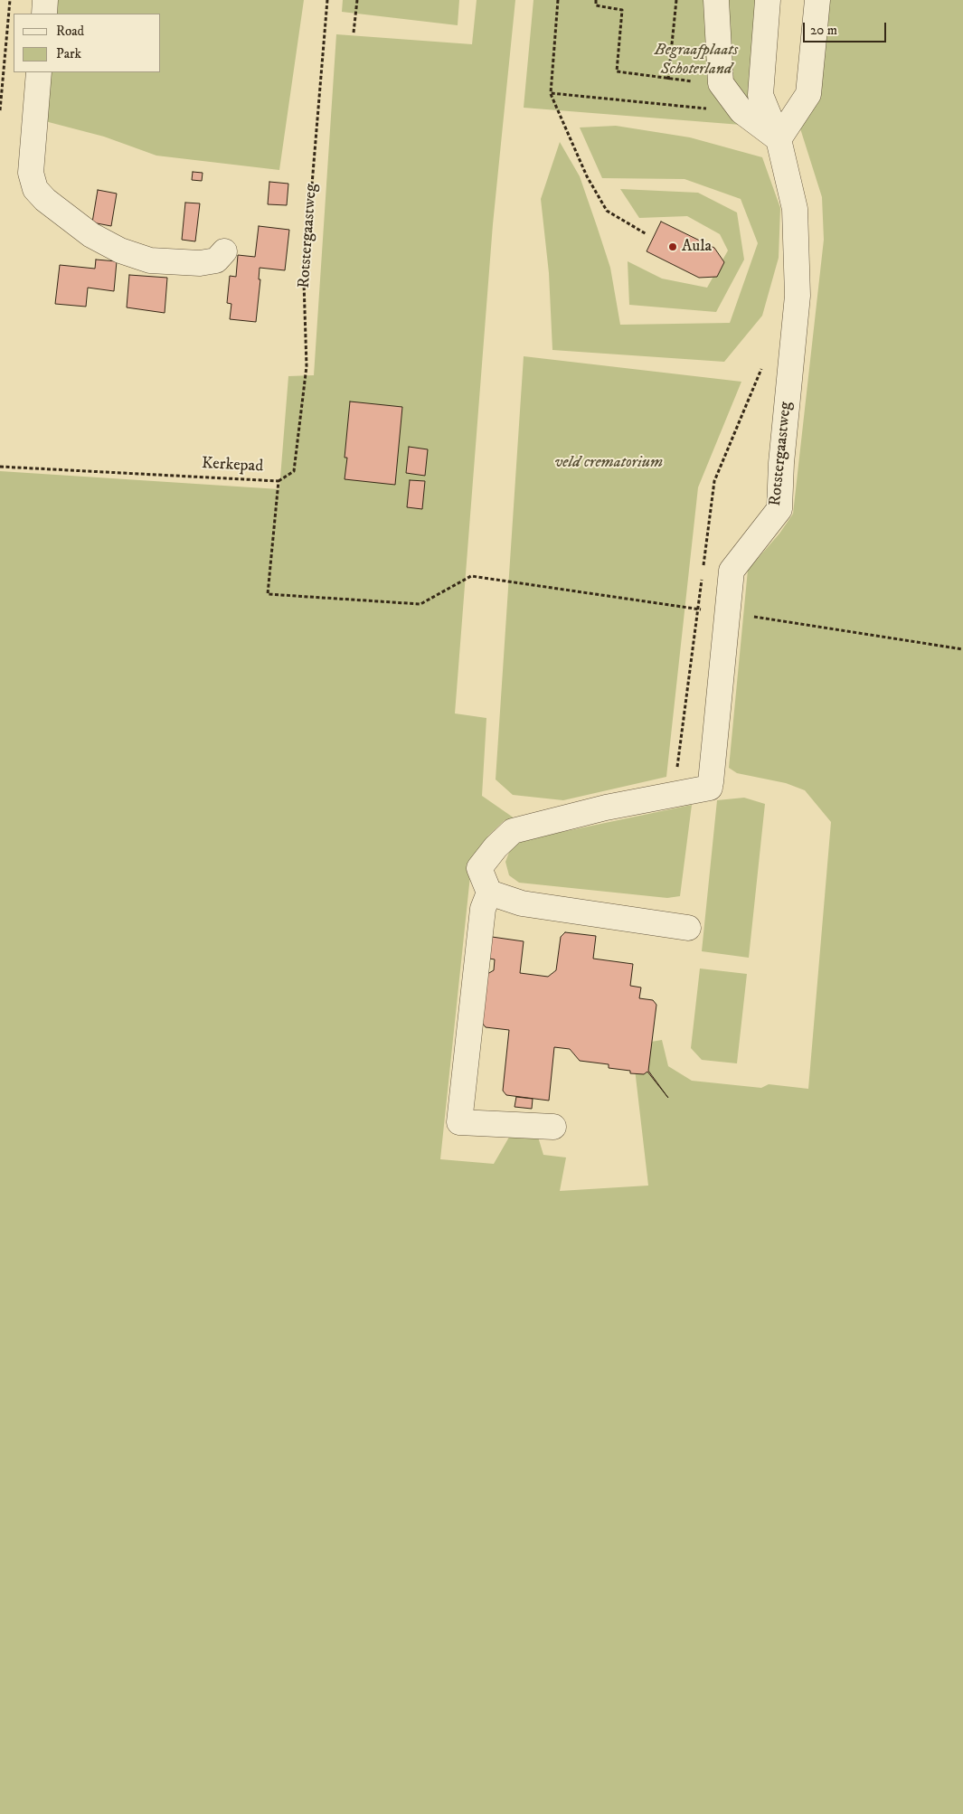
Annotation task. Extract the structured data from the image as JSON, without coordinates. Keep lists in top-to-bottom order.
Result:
{
  "streets": {
    "lane": ["Rotstergaastweg"],
    "path": ["Kerkepad"]
  },
  "crossings": [
    ["Rotstergaastweg", "Kerkepad"]
  ],
  "parks": ["Begraafplaats Schoterland", "veld crematorium"],
  "places": ["Aula"],
  "legend": ["Road", "Park"],
  "scale_bar": "20 m"
}
